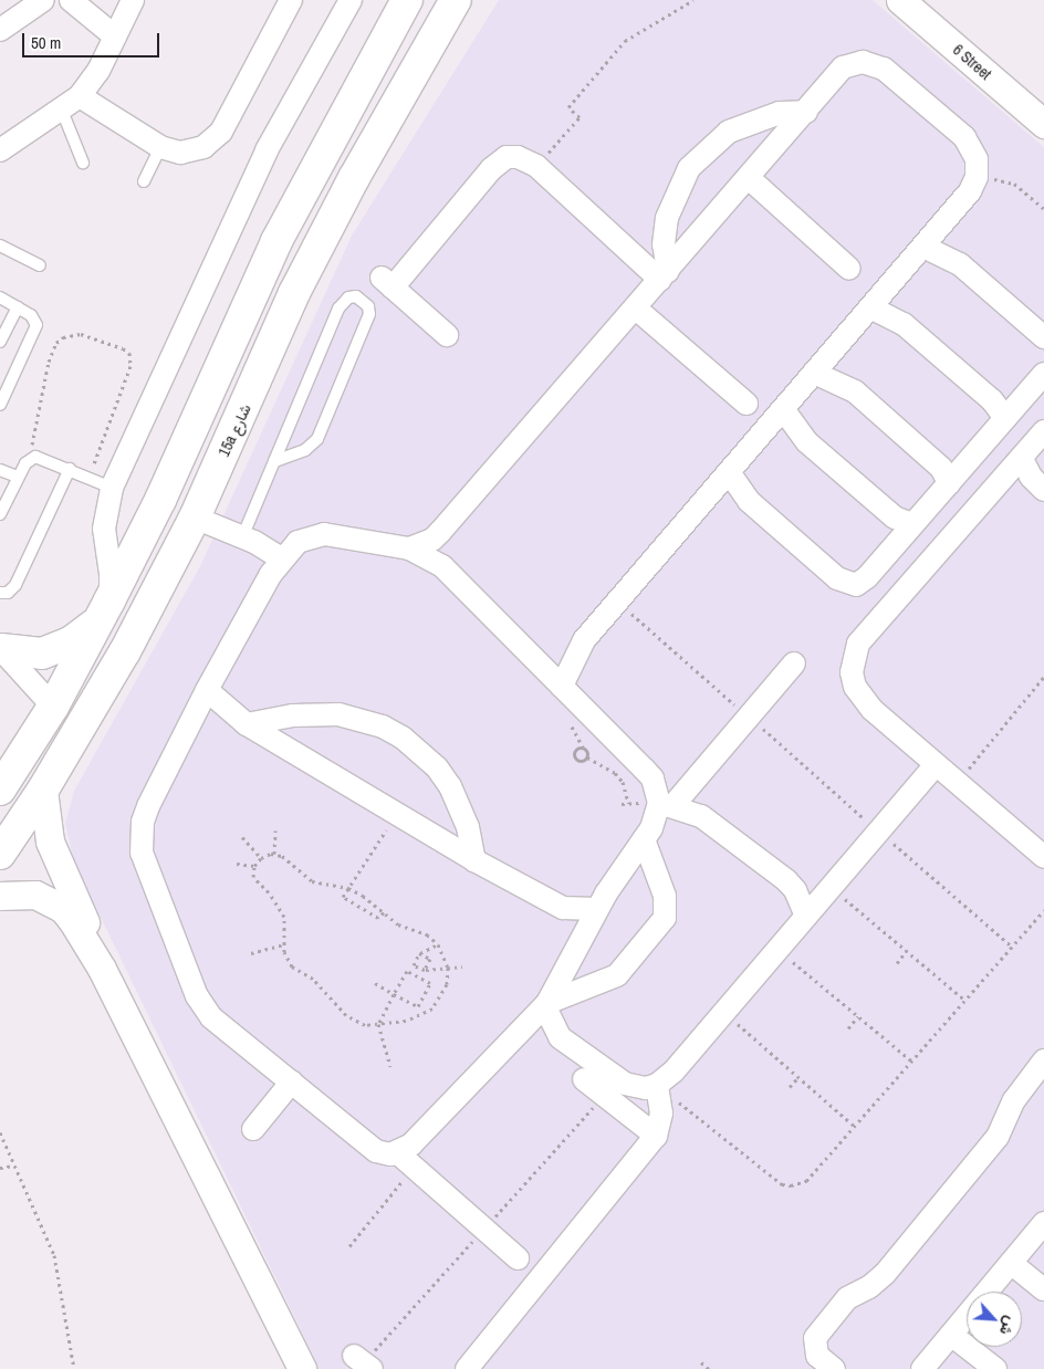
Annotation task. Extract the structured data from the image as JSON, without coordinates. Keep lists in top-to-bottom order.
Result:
{
  "streets": {
    "main road": ["15a شارع"],
    "street": ["6 Street"]
  },
  "scale_bar": "50 m",
  "north": "bottom right"
}
